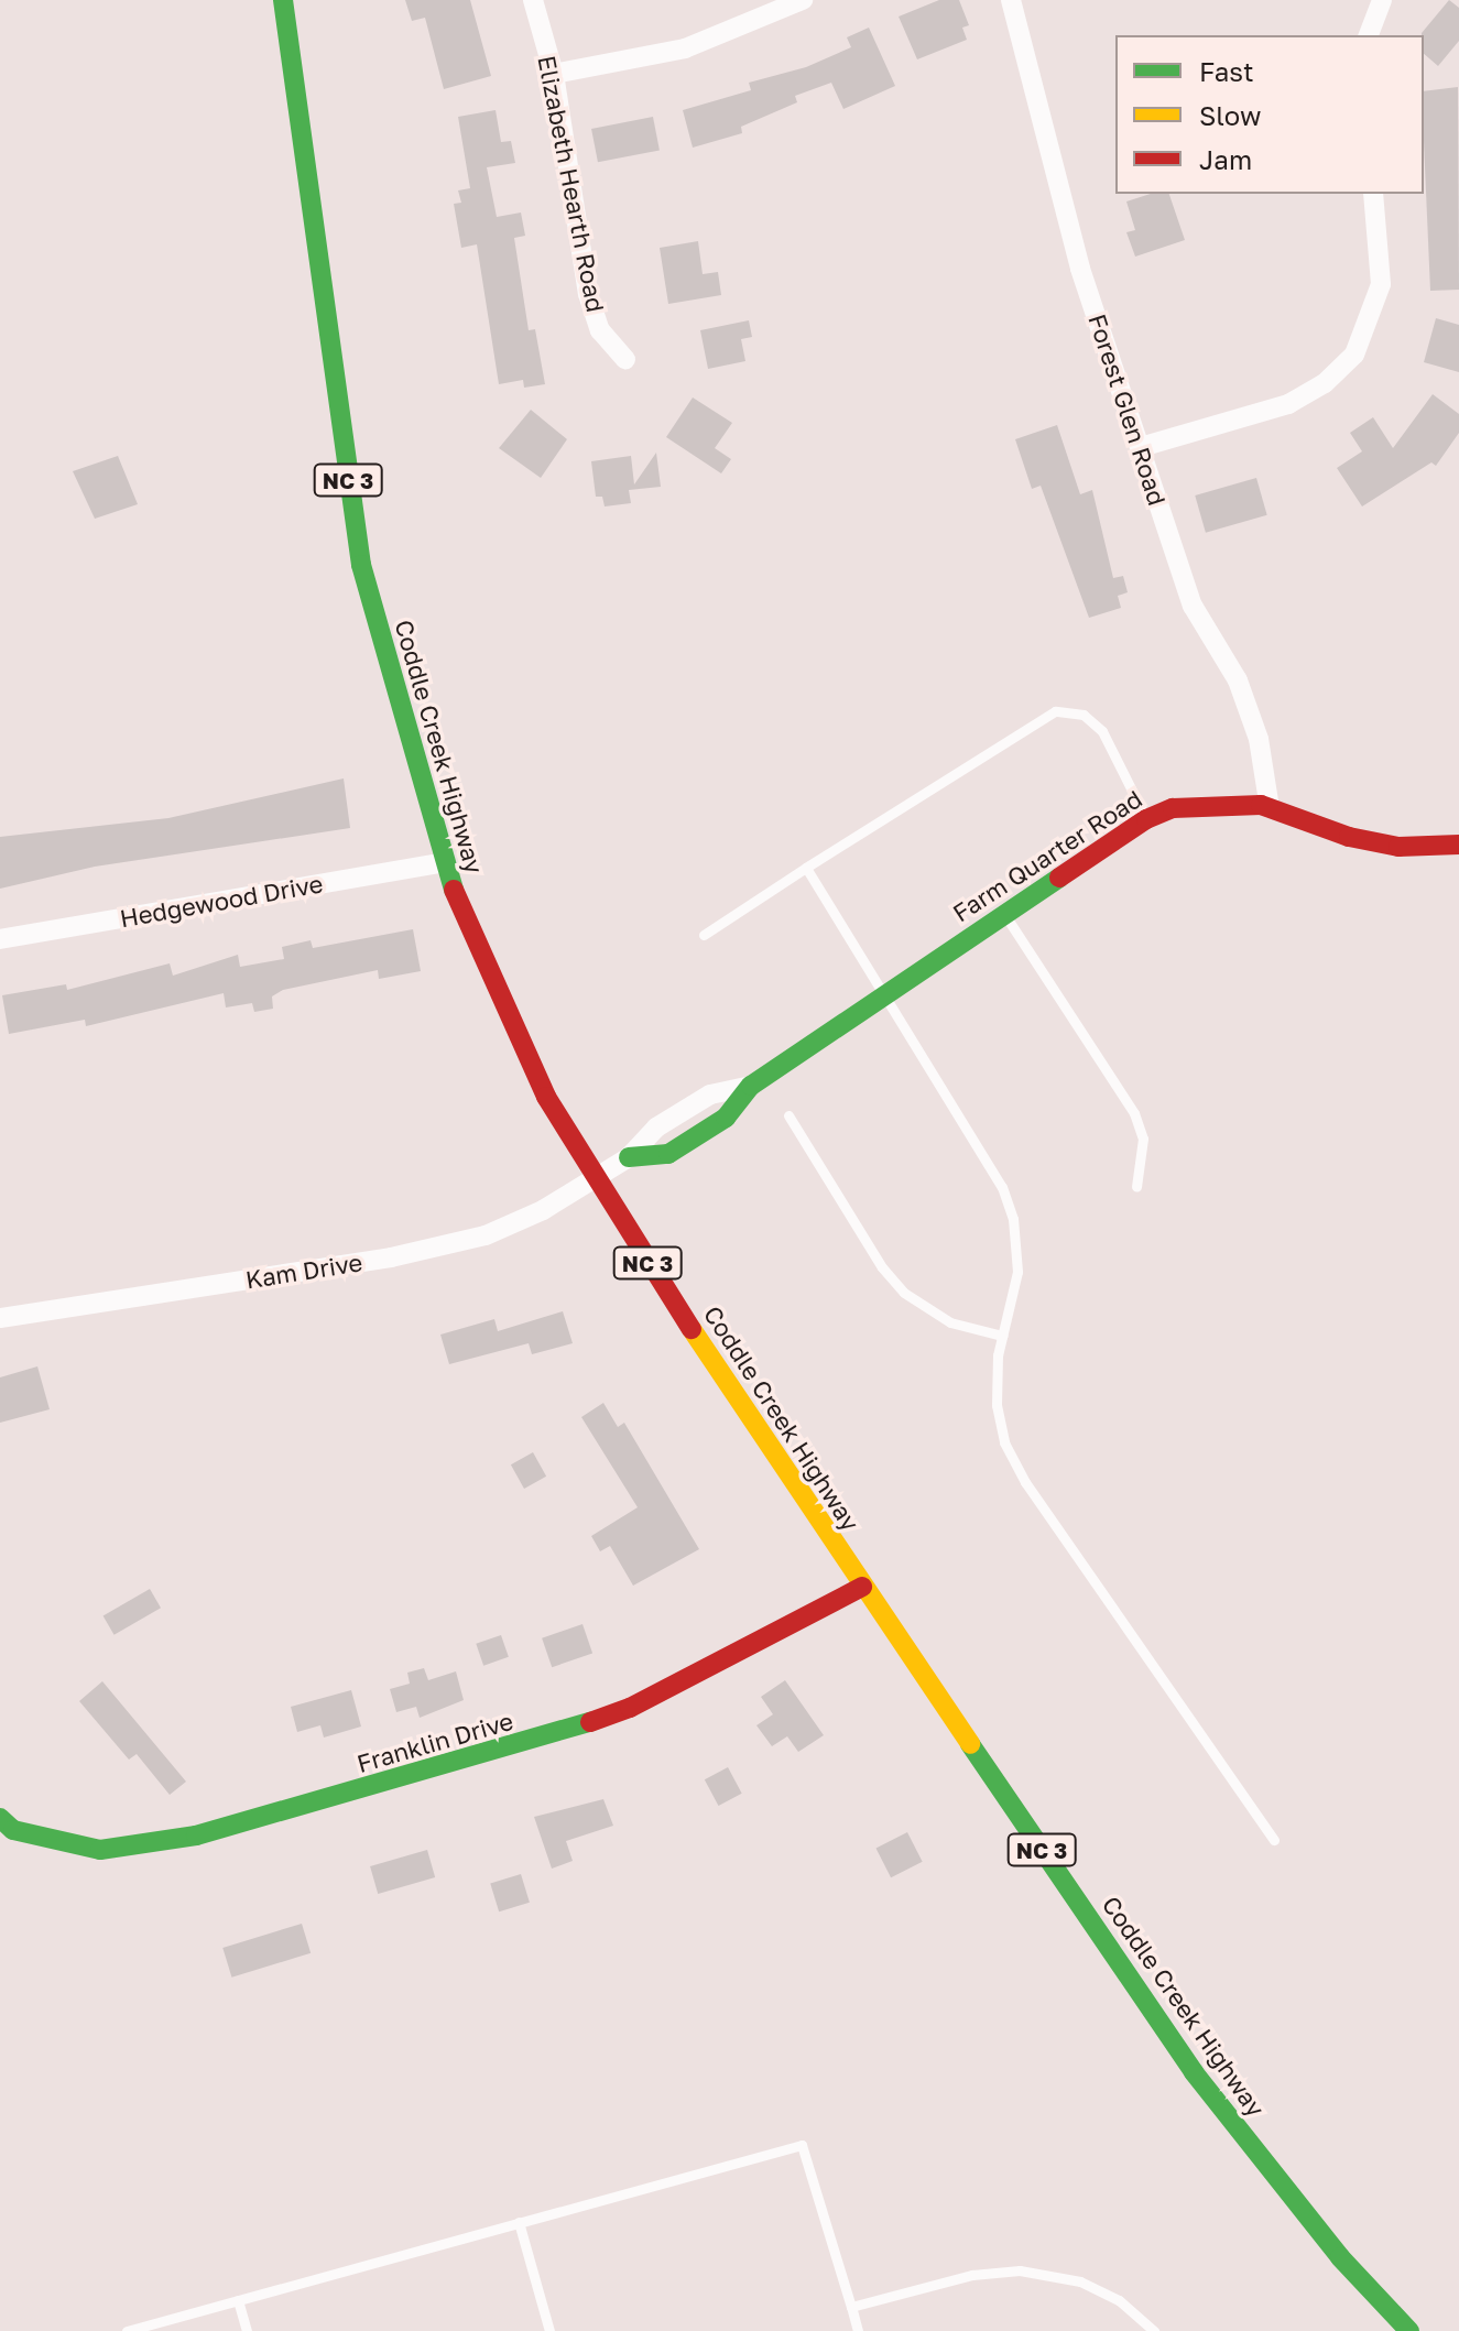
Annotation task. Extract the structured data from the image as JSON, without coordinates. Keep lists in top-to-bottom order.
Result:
{
  "streets": {
    "main road": [
      "NC 3",
      "Coddle Creek Highway",
      "Farm Quarter Road",
      "Franklin Drive"
    ],
    "street": [
      "Elizabeth Hearth Road",
      "Forest Glen Road",
      "Hedgewood Drive",
      "Kam Drive"
    ]
  },
  "crossings": [
    ["Forest Glen Road", "Farm Quarter Road"],
    ["Coddle Creek Highway", "Farm Quarter Road"],
    ["Coddle Creek Highway", "Hedgewood Drive"],
    ["Coddle Creek Highway", "Kam Drive"],
    ["Coddle Creek Highway", "Franklin Drive"],
    ["Farm Quarter Road", "Kam Drive"]
  ],
  "legend": ["Fast", "Slow", "Jam"]
}
